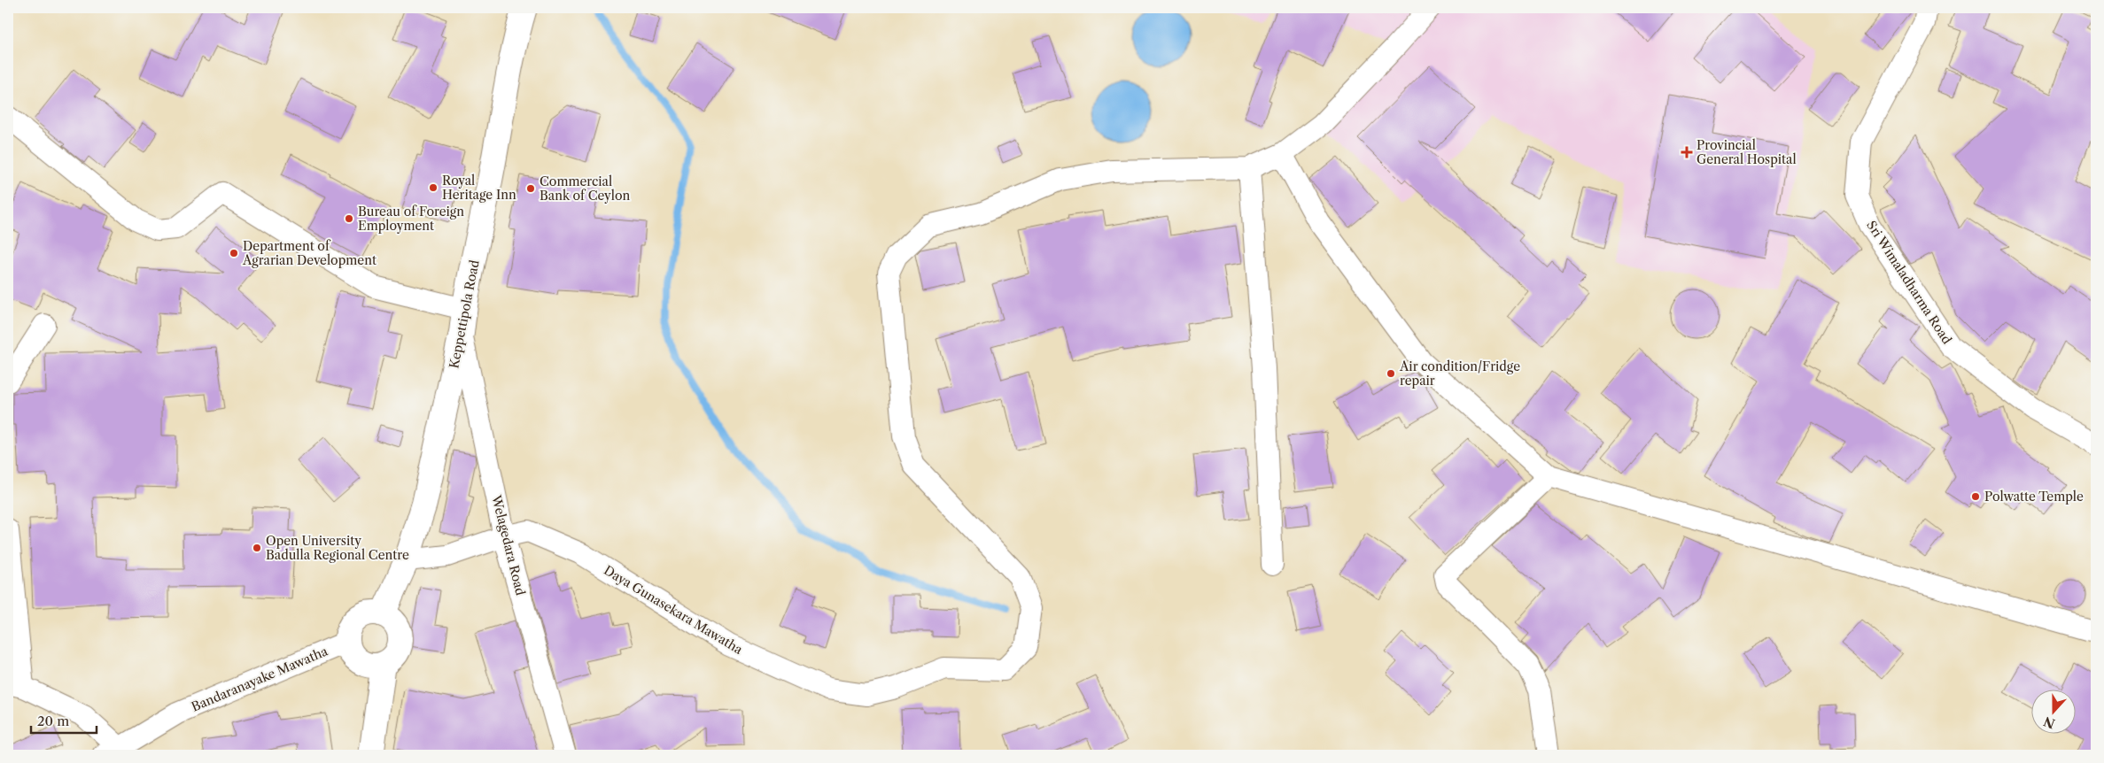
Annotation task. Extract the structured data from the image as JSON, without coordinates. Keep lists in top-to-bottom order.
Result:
{
  "streets": {
    "main road": ["Keppettipola Road"],
    "street": [
      "Sri Wimaladharma Road",
      "Welagedara Road",
      "Daya Gunasekara Mawatha",
      "Bandaranayake Mawatha"
    ]
  },
  "crossings": [
    ["Keppettipola Road", "Welagedara Road"],
    ["Keppettipola Road", "Daya Gunasekara Mawatha"],
    ["Keppettipola Road", "Bandaranayake Mawatha"],
    ["Welagedara Road", "Daya Gunasekara Mawatha"]
  ],
  "places": {
    "health": ["Provincial General Hospital"],
    "other": [
      "Royal Heritage Inn",
      "Commercial Bank of Ceylon",
      "Bureau of Foreign Employment",
      "Department of Agrarian Development",
      "Air condition/Fridge repair",
      "Polwatte Temple",
      "Open University Badulla Regional Centre"
    ]
  },
  "scale_bar": "20 m",
  "north": "bottom"
}
